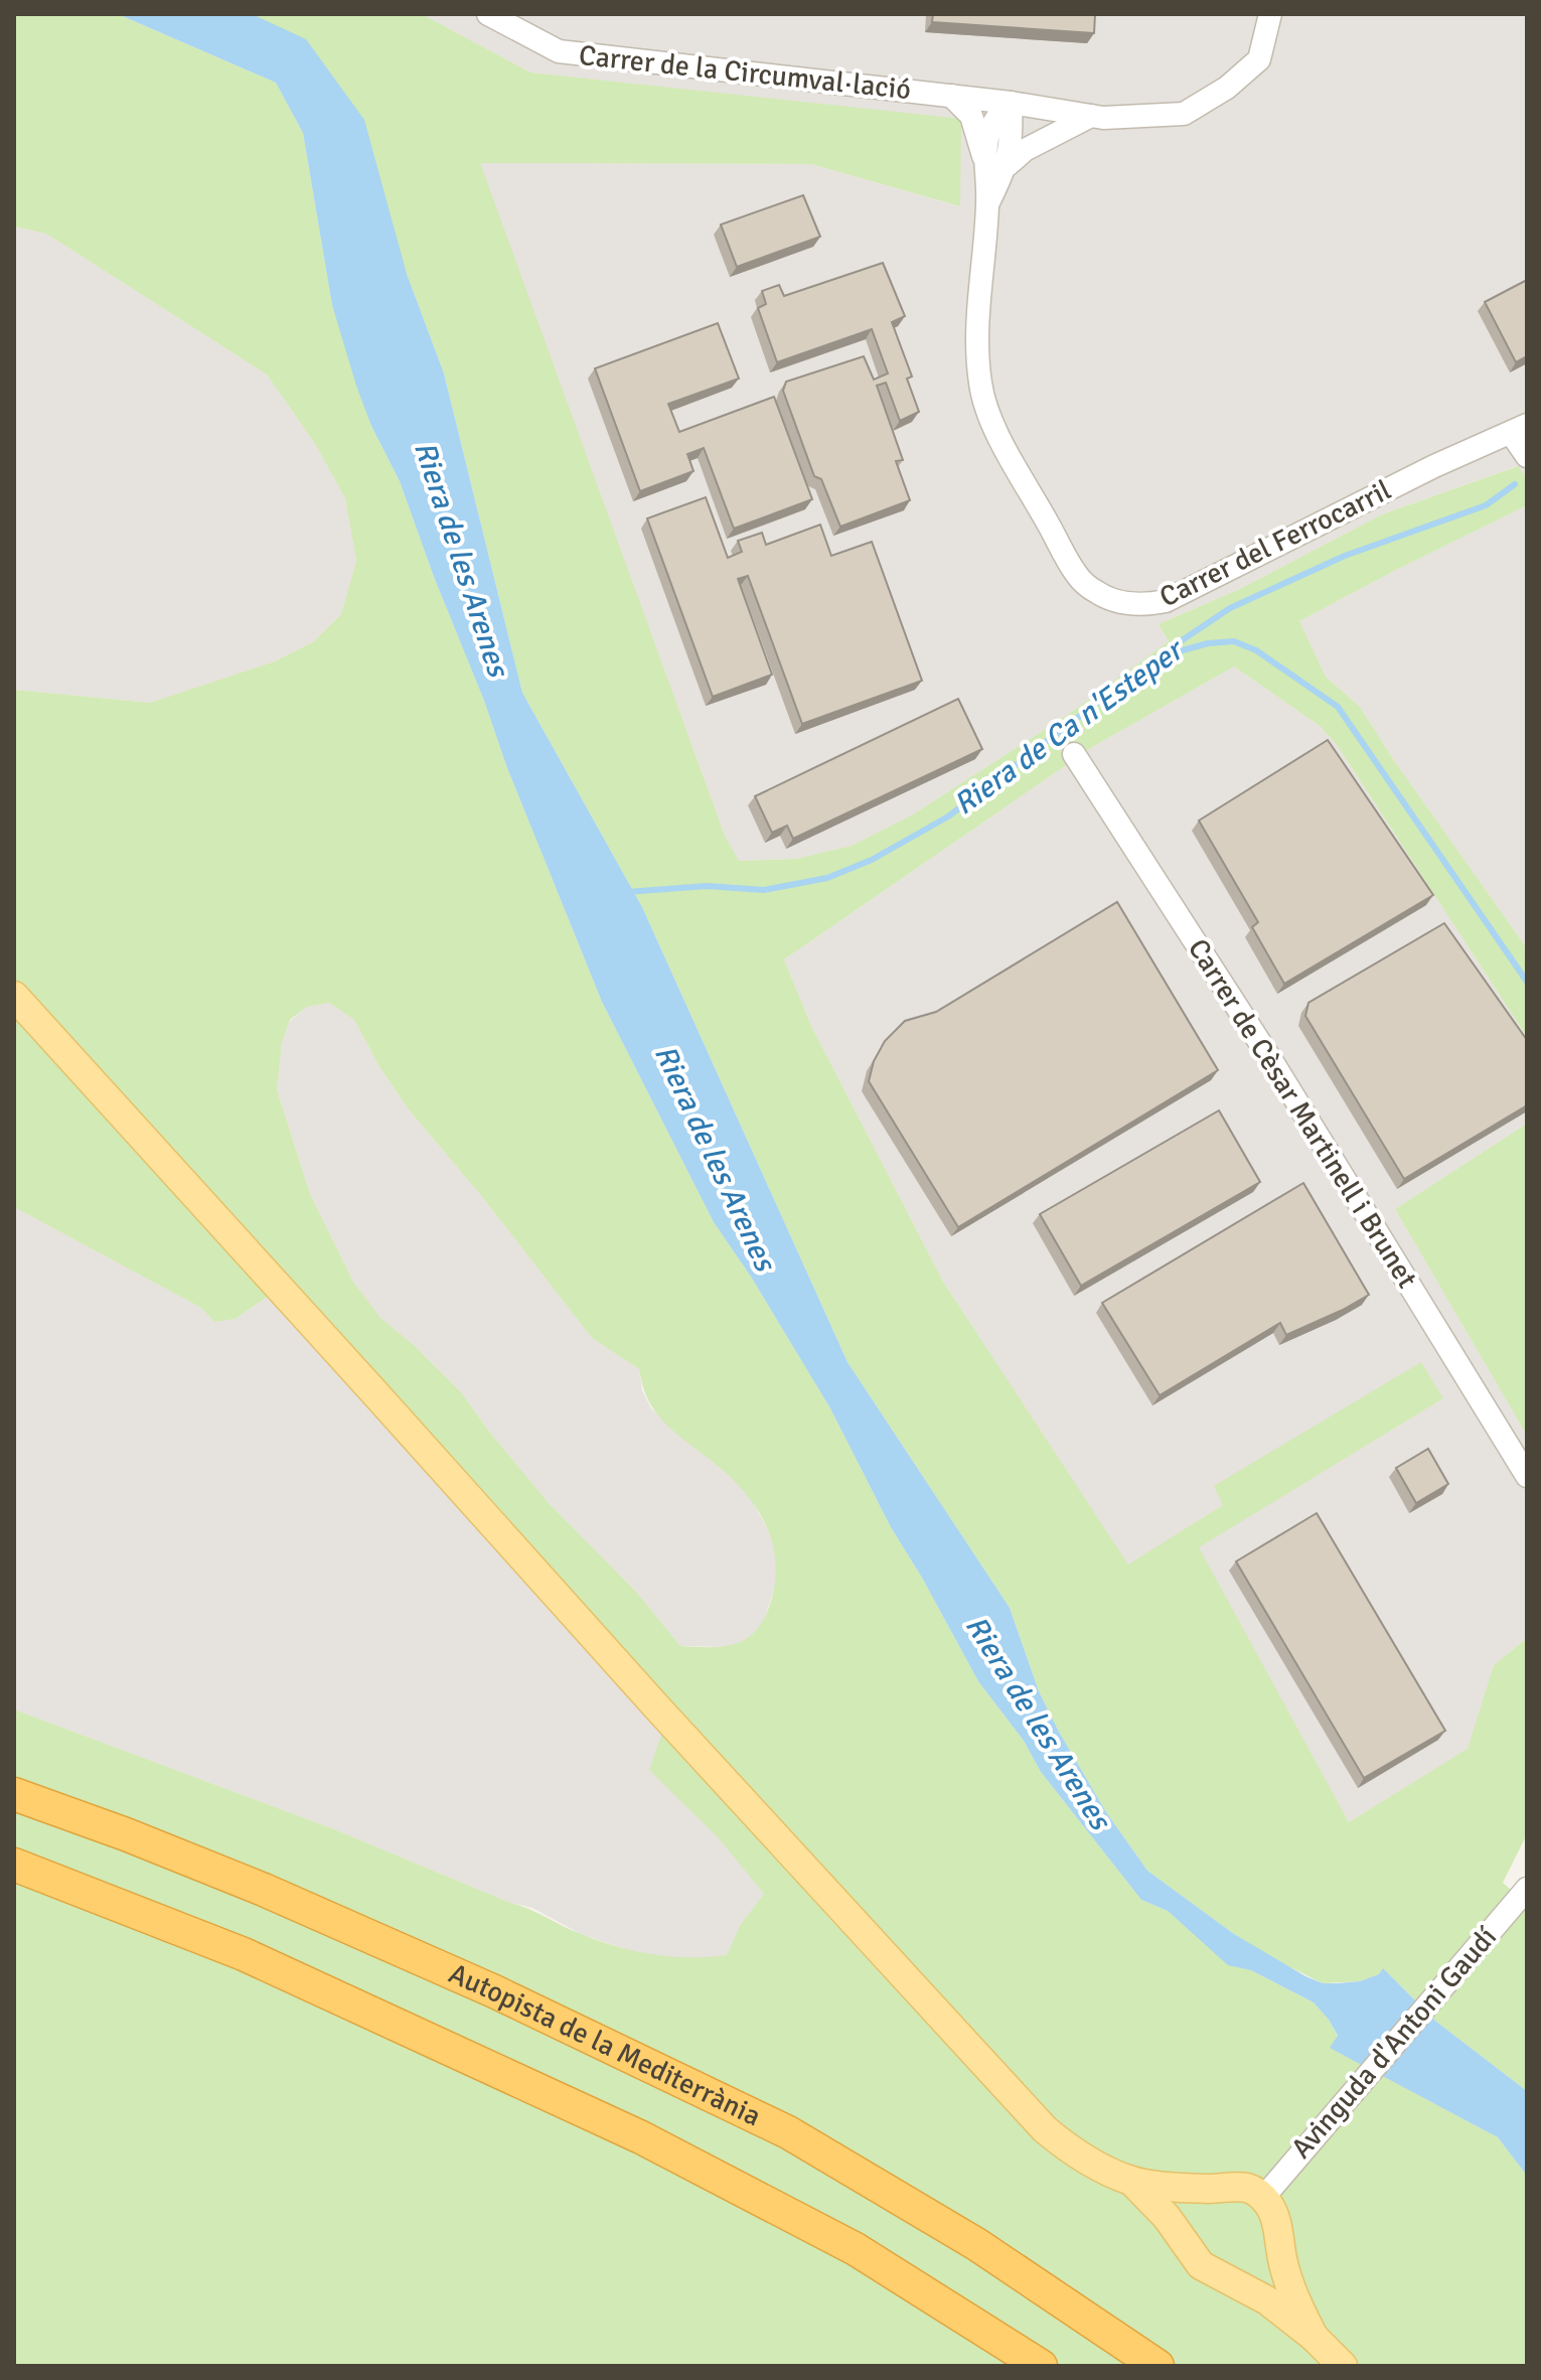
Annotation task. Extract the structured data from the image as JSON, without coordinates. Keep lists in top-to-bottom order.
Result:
{
  "streets": {
    "highway": ["Autopista de la Mediterrània"],
    "street": [
      "Carrer de la Circumval·lació",
      "Carrer del Ferrocarril",
      "Carrer de Cèsar Martinell i Brunet",
      "Avinguda d'Antoni Gaudí"
    ]
  },
  "crossings": [
    ["Carrer de la Circumval·lació", "Carrer del Ferrocarril"]
  ],
  "water": ["Riera de les Arenes", "Riera de Ca n'Esteper"]
}
